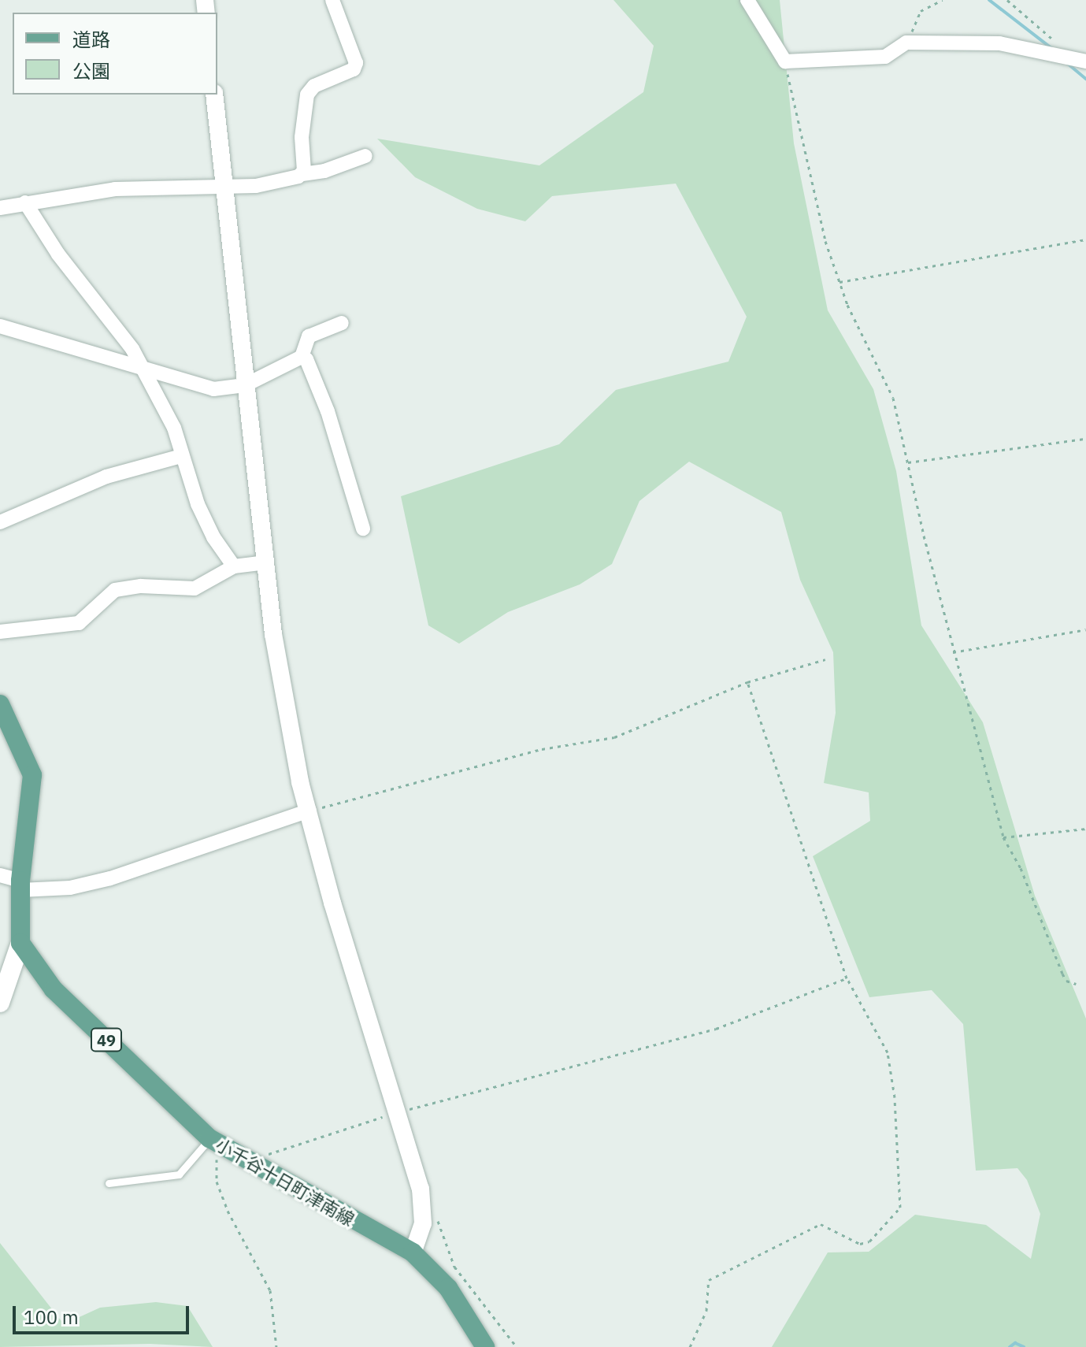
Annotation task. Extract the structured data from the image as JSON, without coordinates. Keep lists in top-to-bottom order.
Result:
{
  "streets": {
    "main road": ["49", "小千谷十日町津南線"]
  },
  "legend": ["道路", "公園"],
  "scale_bar": "100 m"
}
